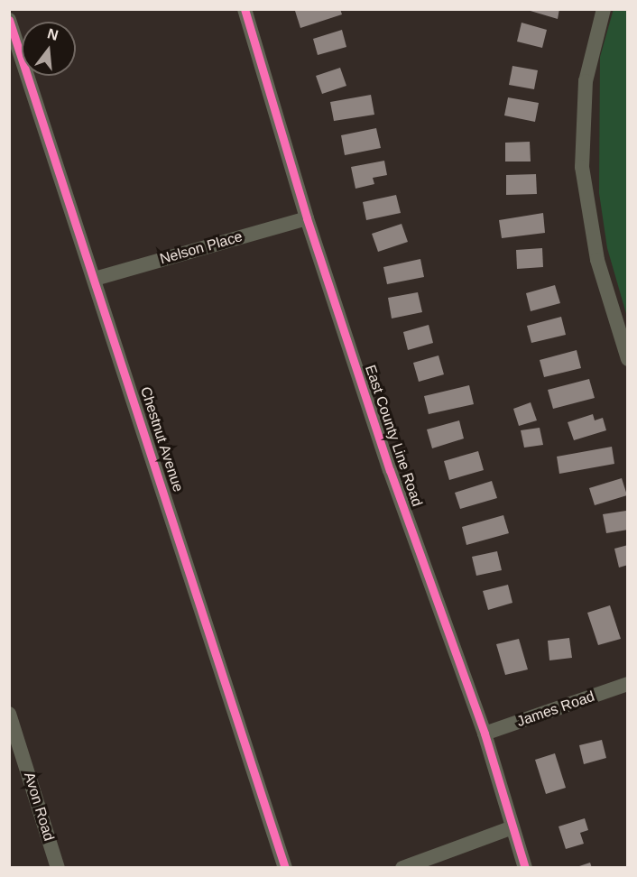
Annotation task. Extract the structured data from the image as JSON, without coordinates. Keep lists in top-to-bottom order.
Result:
{
  "streets": {
    "street": [
      "Nelson Place",
      "East County Line Road",
      "Chestnut Avenue",
      "James Road",
      "Avon Road"
    ]
  },
  "crossings": [
    ["Nelson Place", "East County Line Road"],
    ["Nelson Place", "Chestnut Avenue"],
    ["East County Line Road", "James Road"]
  ],
  "north": "top"
}
